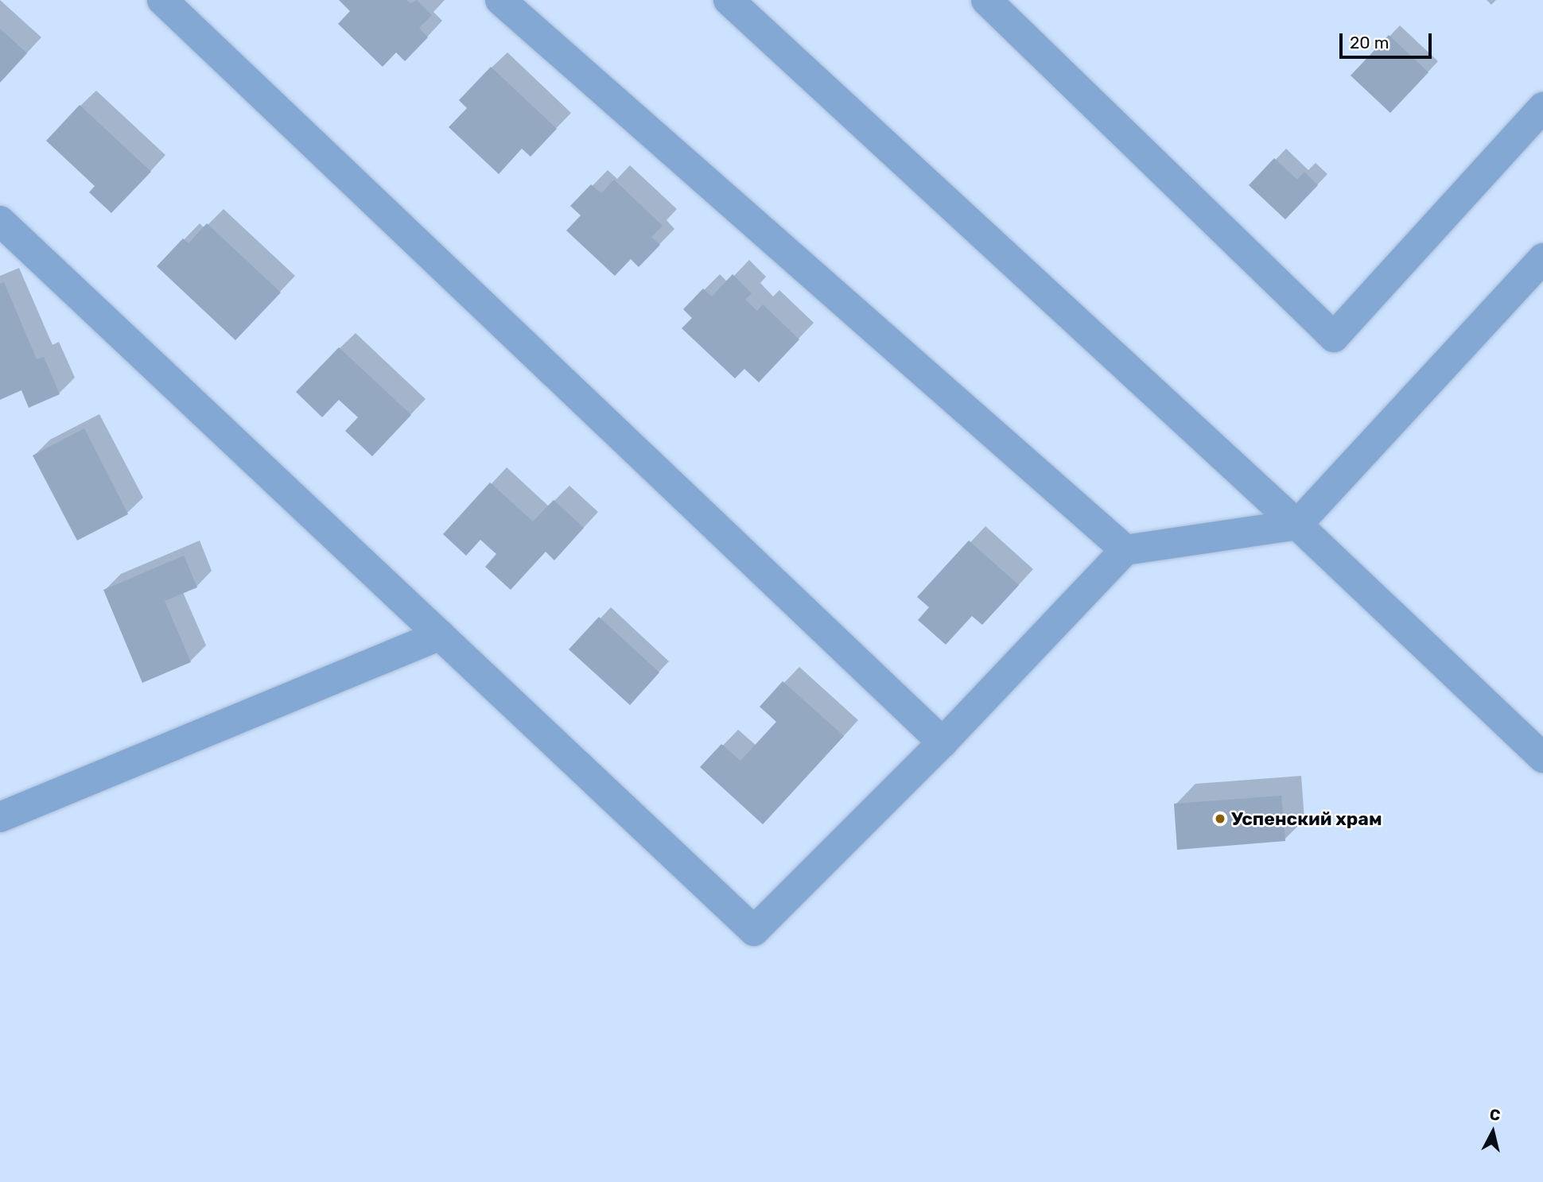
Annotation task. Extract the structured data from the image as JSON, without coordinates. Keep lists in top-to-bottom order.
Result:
{
  "places": ["Успенский храм"],
  "scale_bar": "20 m",
  "north": "top"
}
